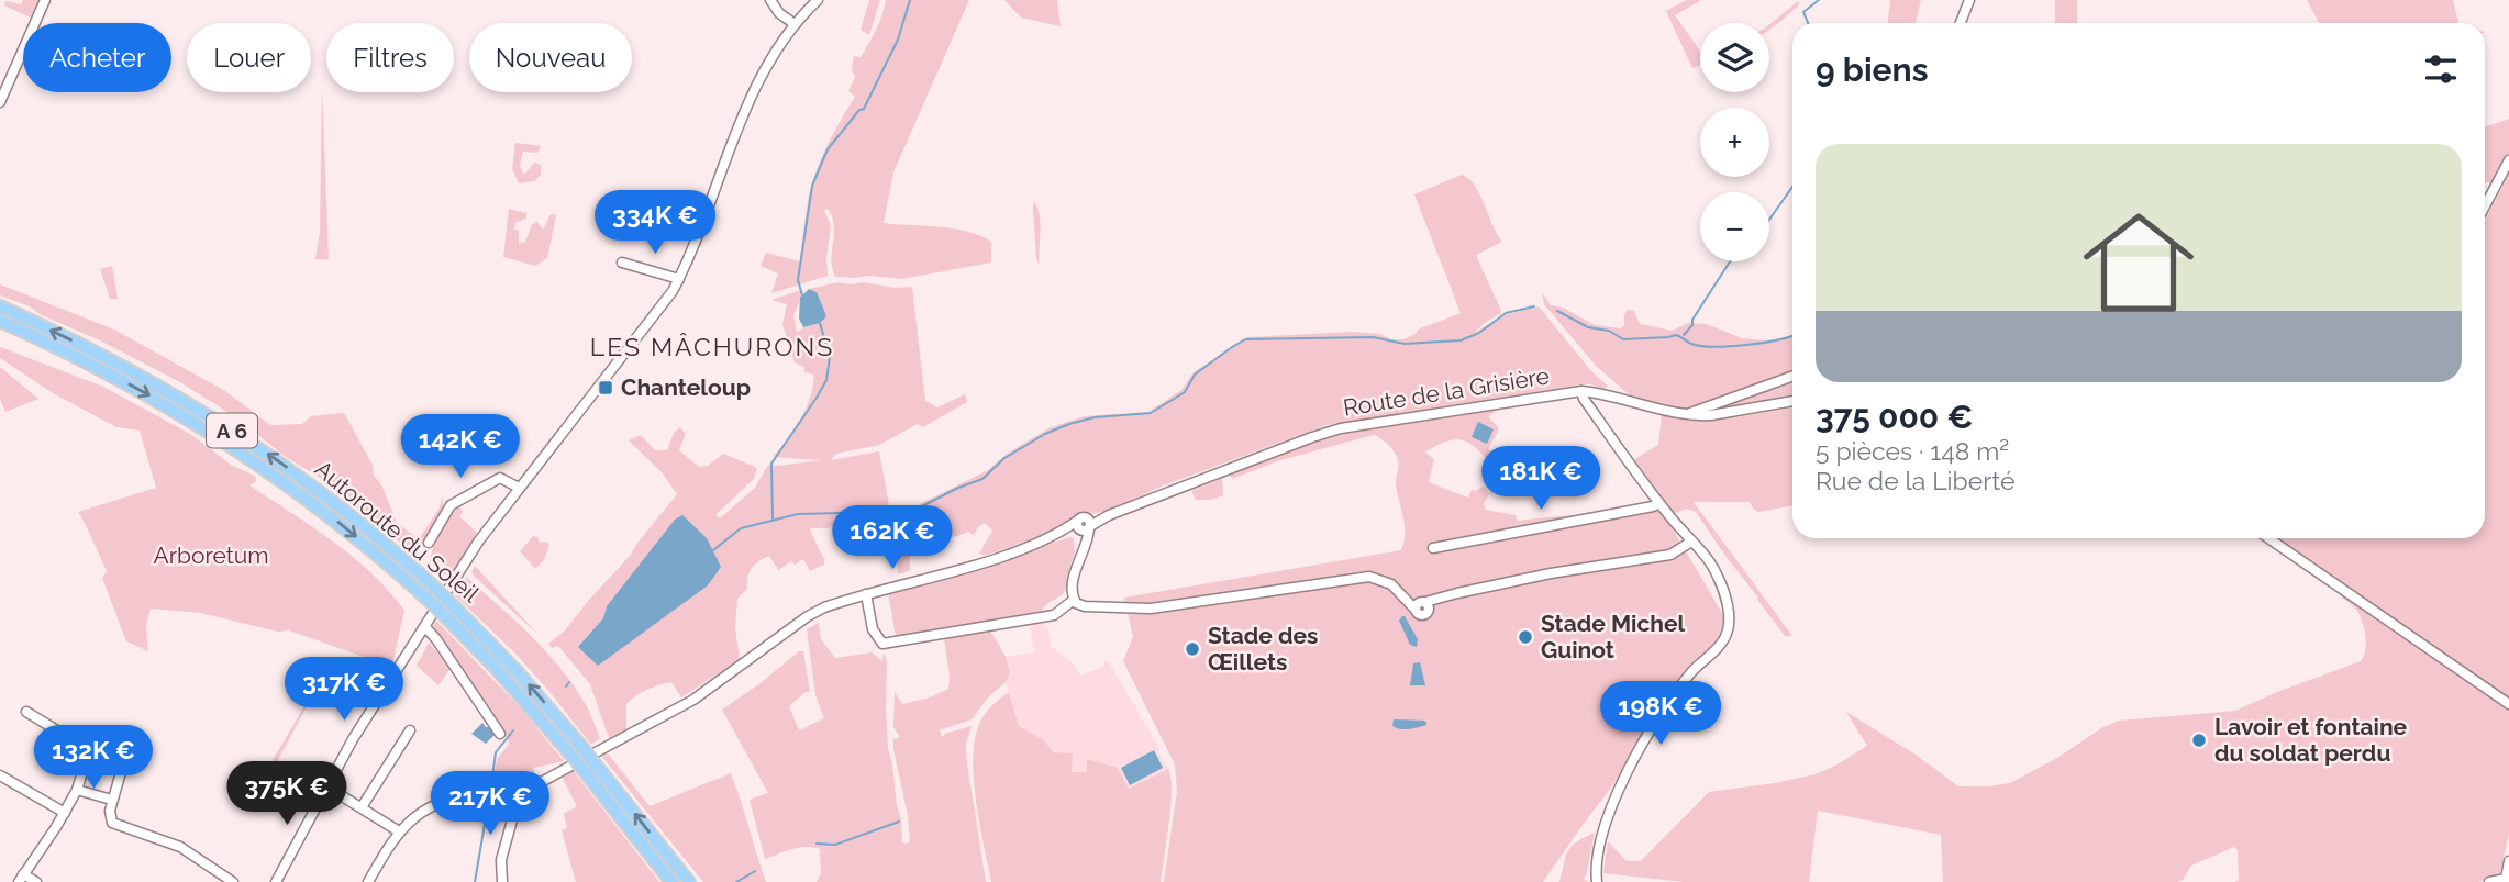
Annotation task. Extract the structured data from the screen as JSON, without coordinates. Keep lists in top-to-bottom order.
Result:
{
  "streets": {
    "highway": ["A 6", "Autoroute du Soleil"],
    "street": ["Route de la Grisière"]
  },
  "districts": ["LES MÂCHURONS"],
  "parks": ["Arboretum"],
  "places": {
    "transit": ["Chanteloup"],
    "other": ["Stade Michel Guinot", "Stade des Œillets", "Lavoir et fontaine du soldat perdu"]
  },
  "page": {
    "map_buttons": ["+", "−"],
    "chip": [
      "Acheter",
      "Louer",
      "Filtres",
      "Nouveau"
    ],
    "heading": "9 biens",
    "list": [
      {
        "name": "375 000 €",
        "note": "5 pièces · 148 m² · Rue de la Liberté"
      }
    ],
    "price": [
      "334K €",
      "142K €",
      "181K €",
      "162K €",
      "317K €",
      "198K €",
      "132K €",
      "375K €",
      "217K €"
    ]
  }
}
